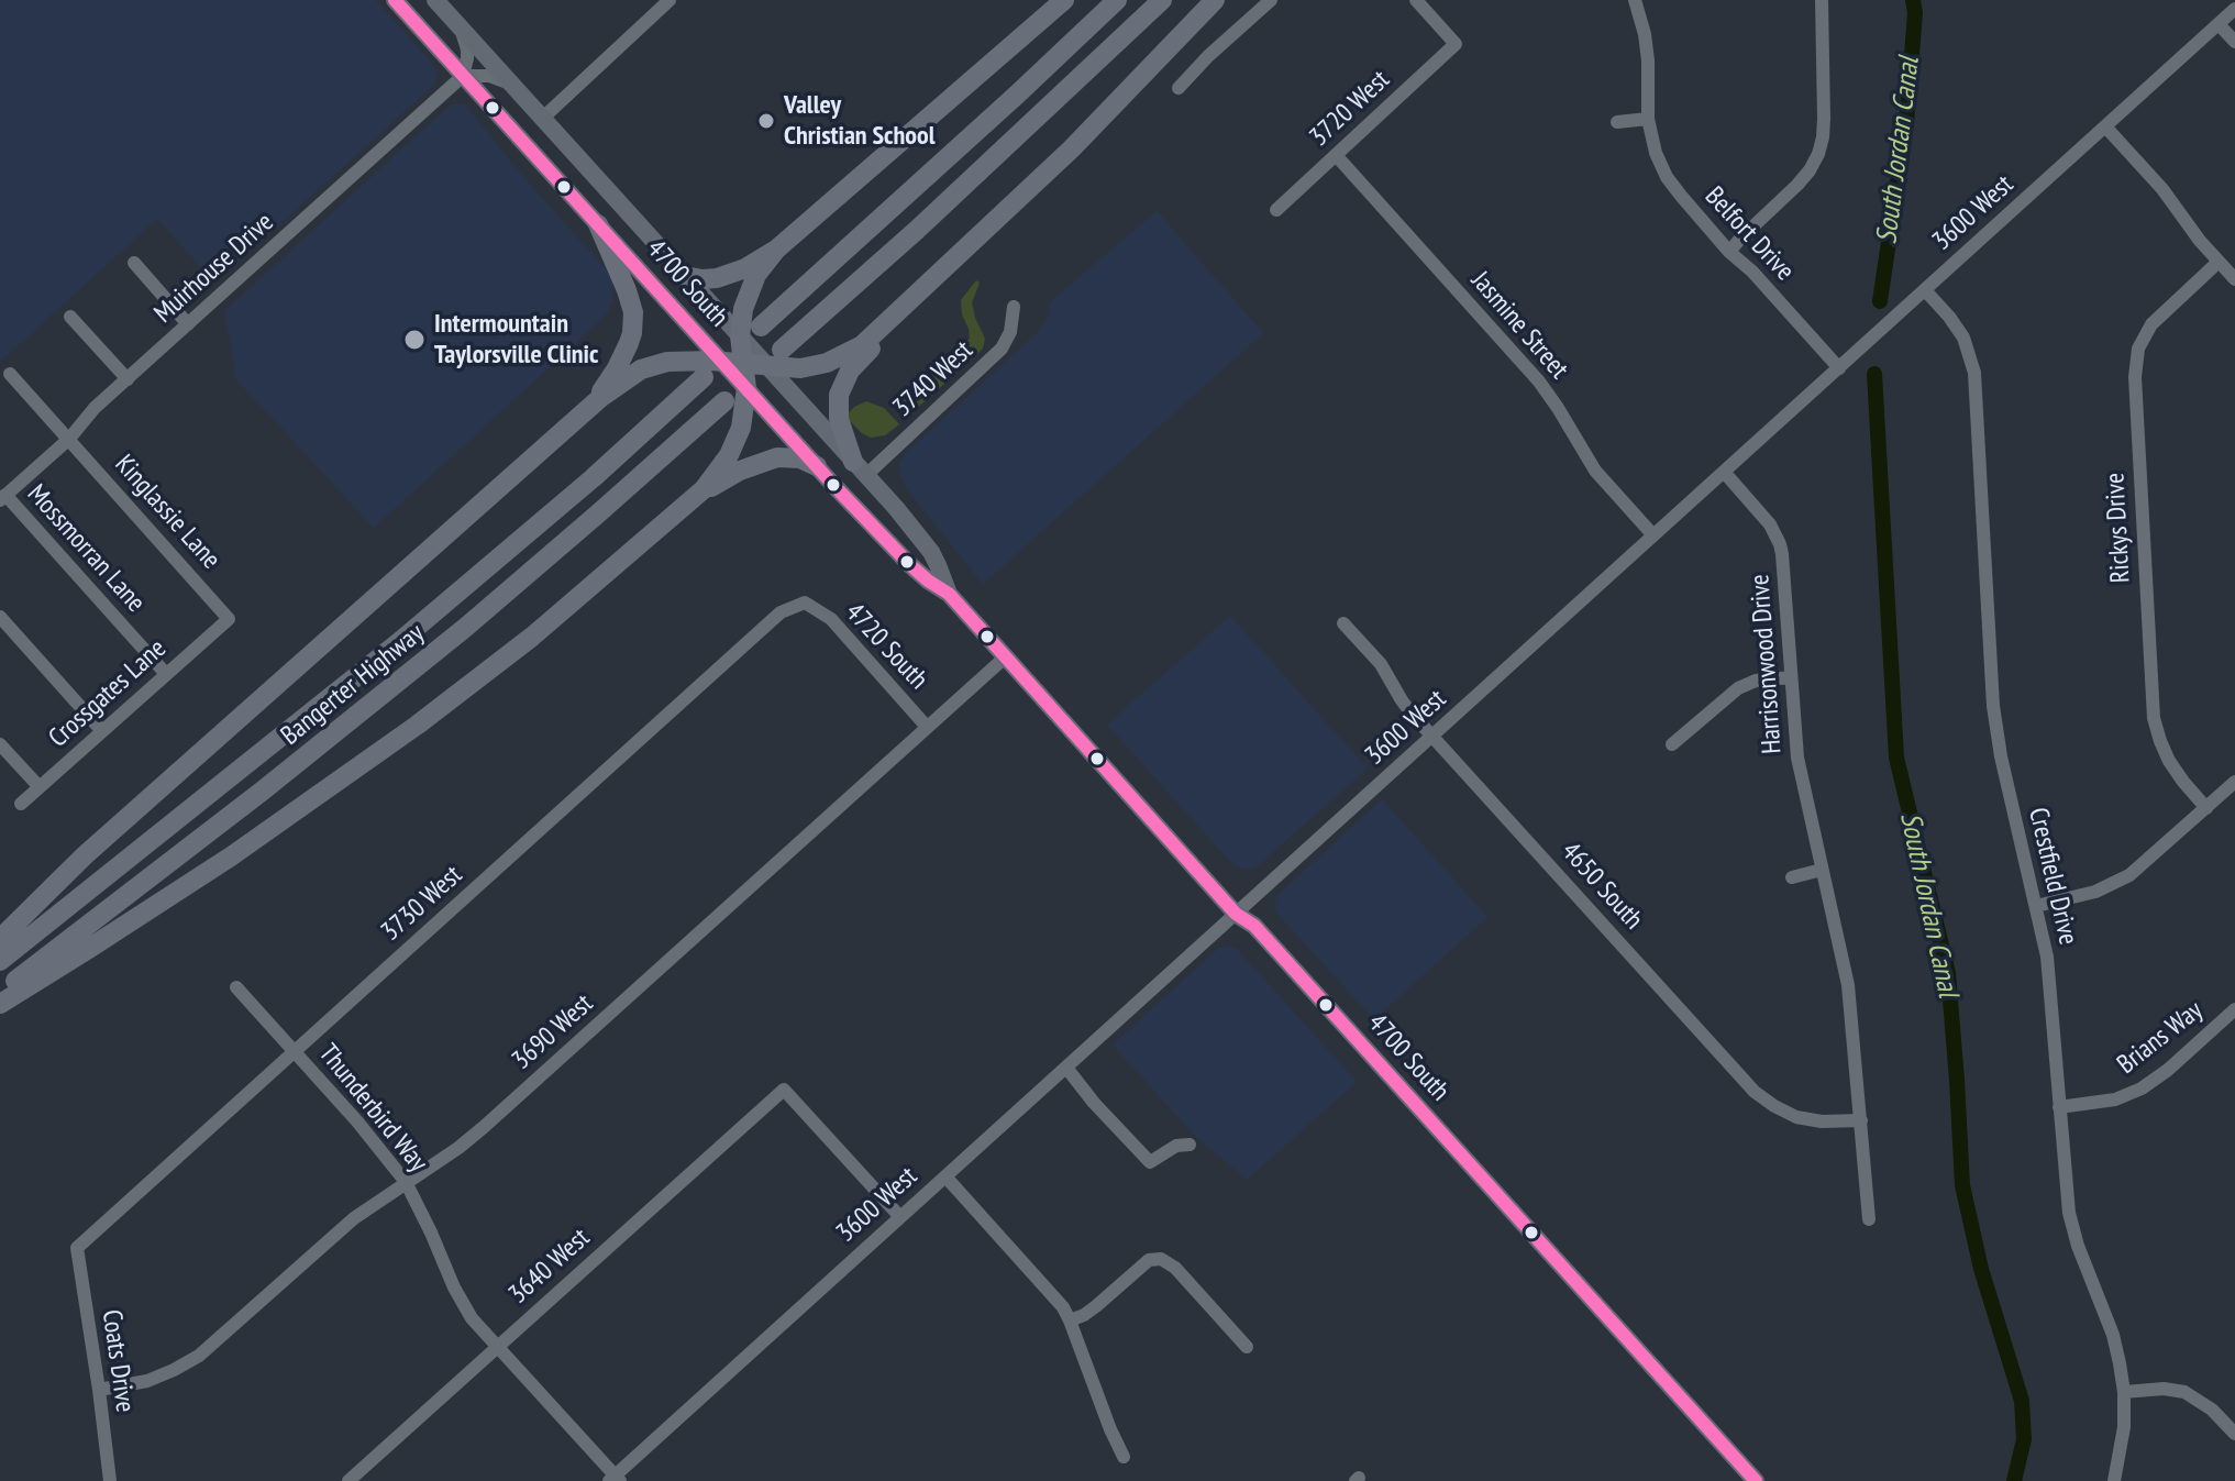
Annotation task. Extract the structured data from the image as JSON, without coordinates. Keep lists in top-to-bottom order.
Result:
{
  "streets": {
    "highway": ["Bangerter Highway"],
    "main road": ["4700 South"],
    "street": [
      "3720 West",
      "3600 West",
      "Belfort Drive",
      "Muirhouse Drive",
      "Jasmine Street",
      "3740 West",
      "Kinglassie Lane",
      "Rickys Drive",
      "Mossmorran Lane",
      "4720 South",
      "Harrisonwood Drive",
      "Crossgates Lane",
      "Crestfield Drive",
      "4650 South",
      "3730 West",
      "3690 West",
      "Brians Way",
      "Thunderbird Way",
      "3640 West",
      "Coats Drive"
    ]
  },
  "crossings": [
    ["3720 West", "Jasmine Street"],
    ["3600 West", "Belfort Drive"],
    ["3600 West", "4700 South"],
    ["3600 West", "Jasmine Street"],
    ["3600 West", "Harrisonwood Drive"],
    ["3600 West", "Crestfield Drive"],
    ["3600 West", "4650 South"],
    ["3600 West", "Thunderbird Way"],
    ["3600 West", "3640 West"],
    ["Muirhouse Drive", "4700 South"],
    ["Muirhouse Drive", "Kinglassie Lane"],
    ["Muirhouse Drive", "Mossmorran Lane"],
    ["4700 South", "3740 West"],
    ["4700 South", "3690 West"],
    ["Kinglassie Lane", "Crossgates Lane"],
    ["Mossmorran Lane", "Crossgates Lane"],
    ["4720 South", "3730 West"],
    ["4720 South", "3690 West"],
    ["Harrisonwood Drive", "4650 South"],
    ["Crestfield Drive", "Brians Way"],
    ["3730 West", "Thunderbird Way"],
    ["3730 West", "Coats Drive"],
    ["3690 West", "Thunderbird Way"],
    ["3690 West", "Coats Drive"],
    ["Thunderbird Way", "3640 West"]
  ],
  "water": ["South Jordan Canal"],
  "places": ["Valley Christian School", "Intermountain Taylorsville Clinic"]
}
